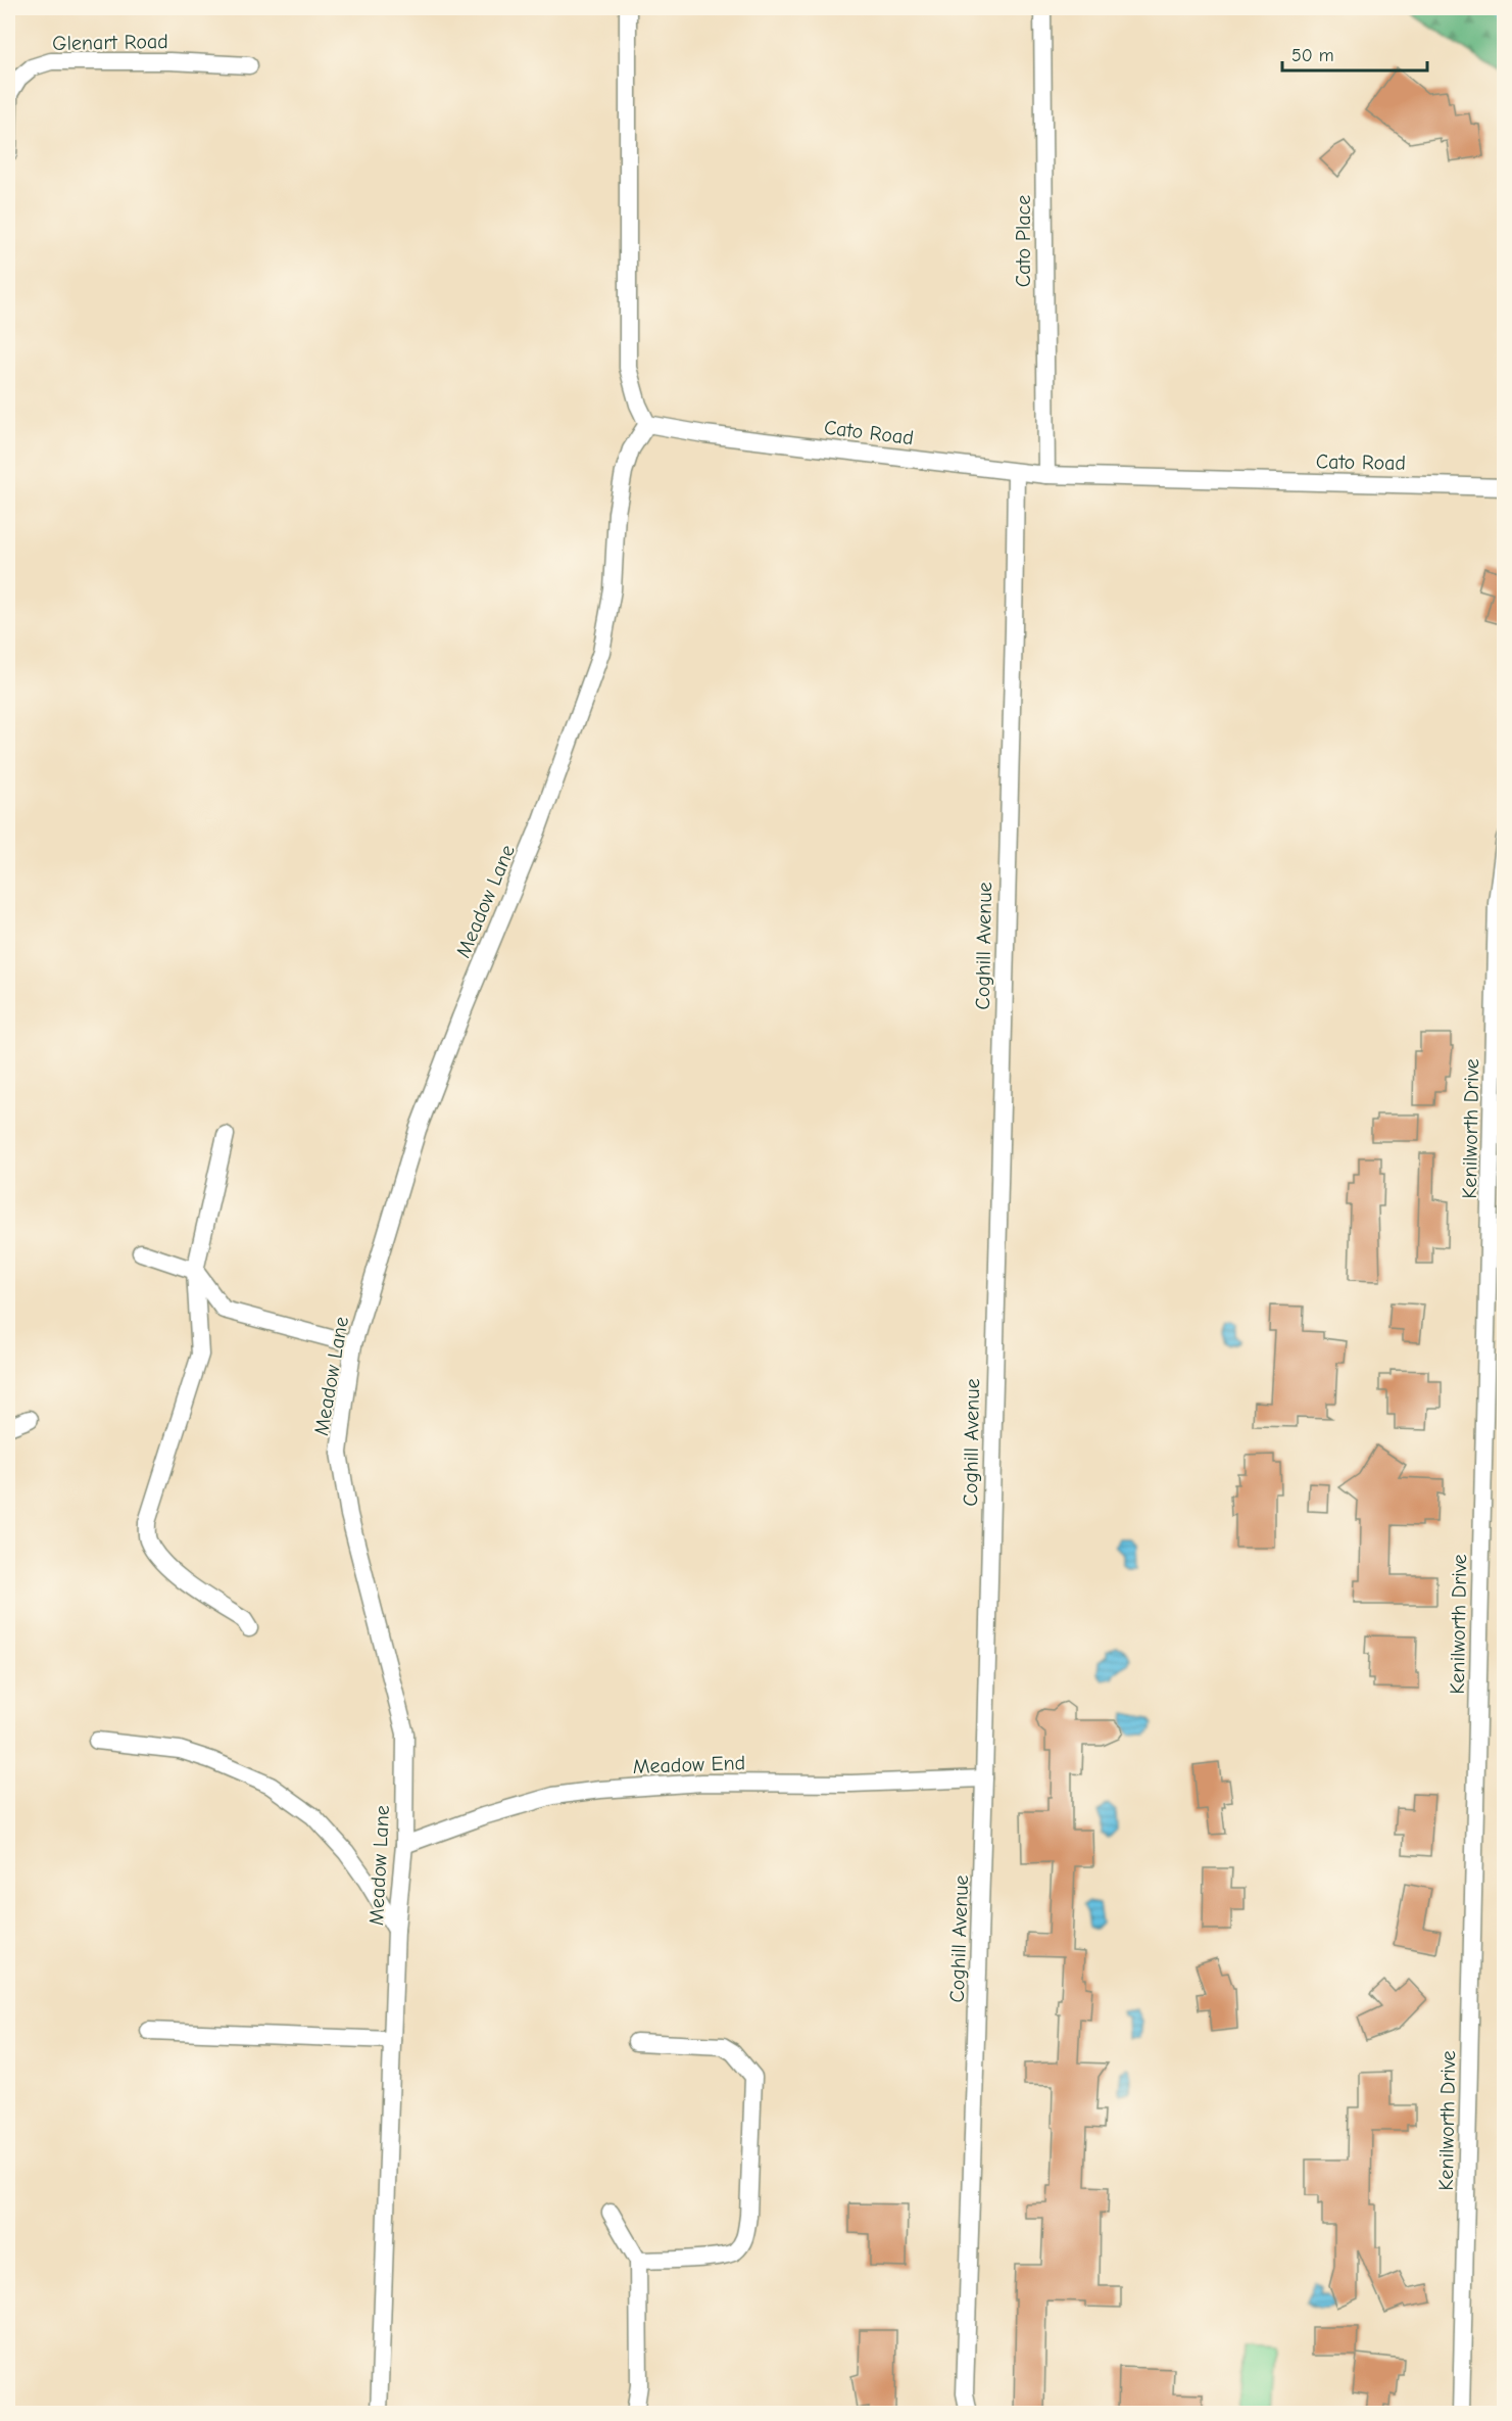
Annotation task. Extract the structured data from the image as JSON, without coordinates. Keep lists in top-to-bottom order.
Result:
{
  "streets": {
    "street": [
      "Glenart Road",
      "Cato Place",
      "Cato Road",
      "Meadow Lane",
      "Coghill Avenue",
      "Kenilworth Drive",
      "Meadow End"
    ]
  },
  "crossings": [
    ["Cato Place", "Cato Road"],
    ["Cato Road", "Meadow Lane"],
    ["Cato Road", "Coghill Avenue"],
    ["Meadow Lane", "Meadow End"],
    ["Coghill Avenue", "Meadow End"]
  ],
  "scale_bar": "50 m"
}
